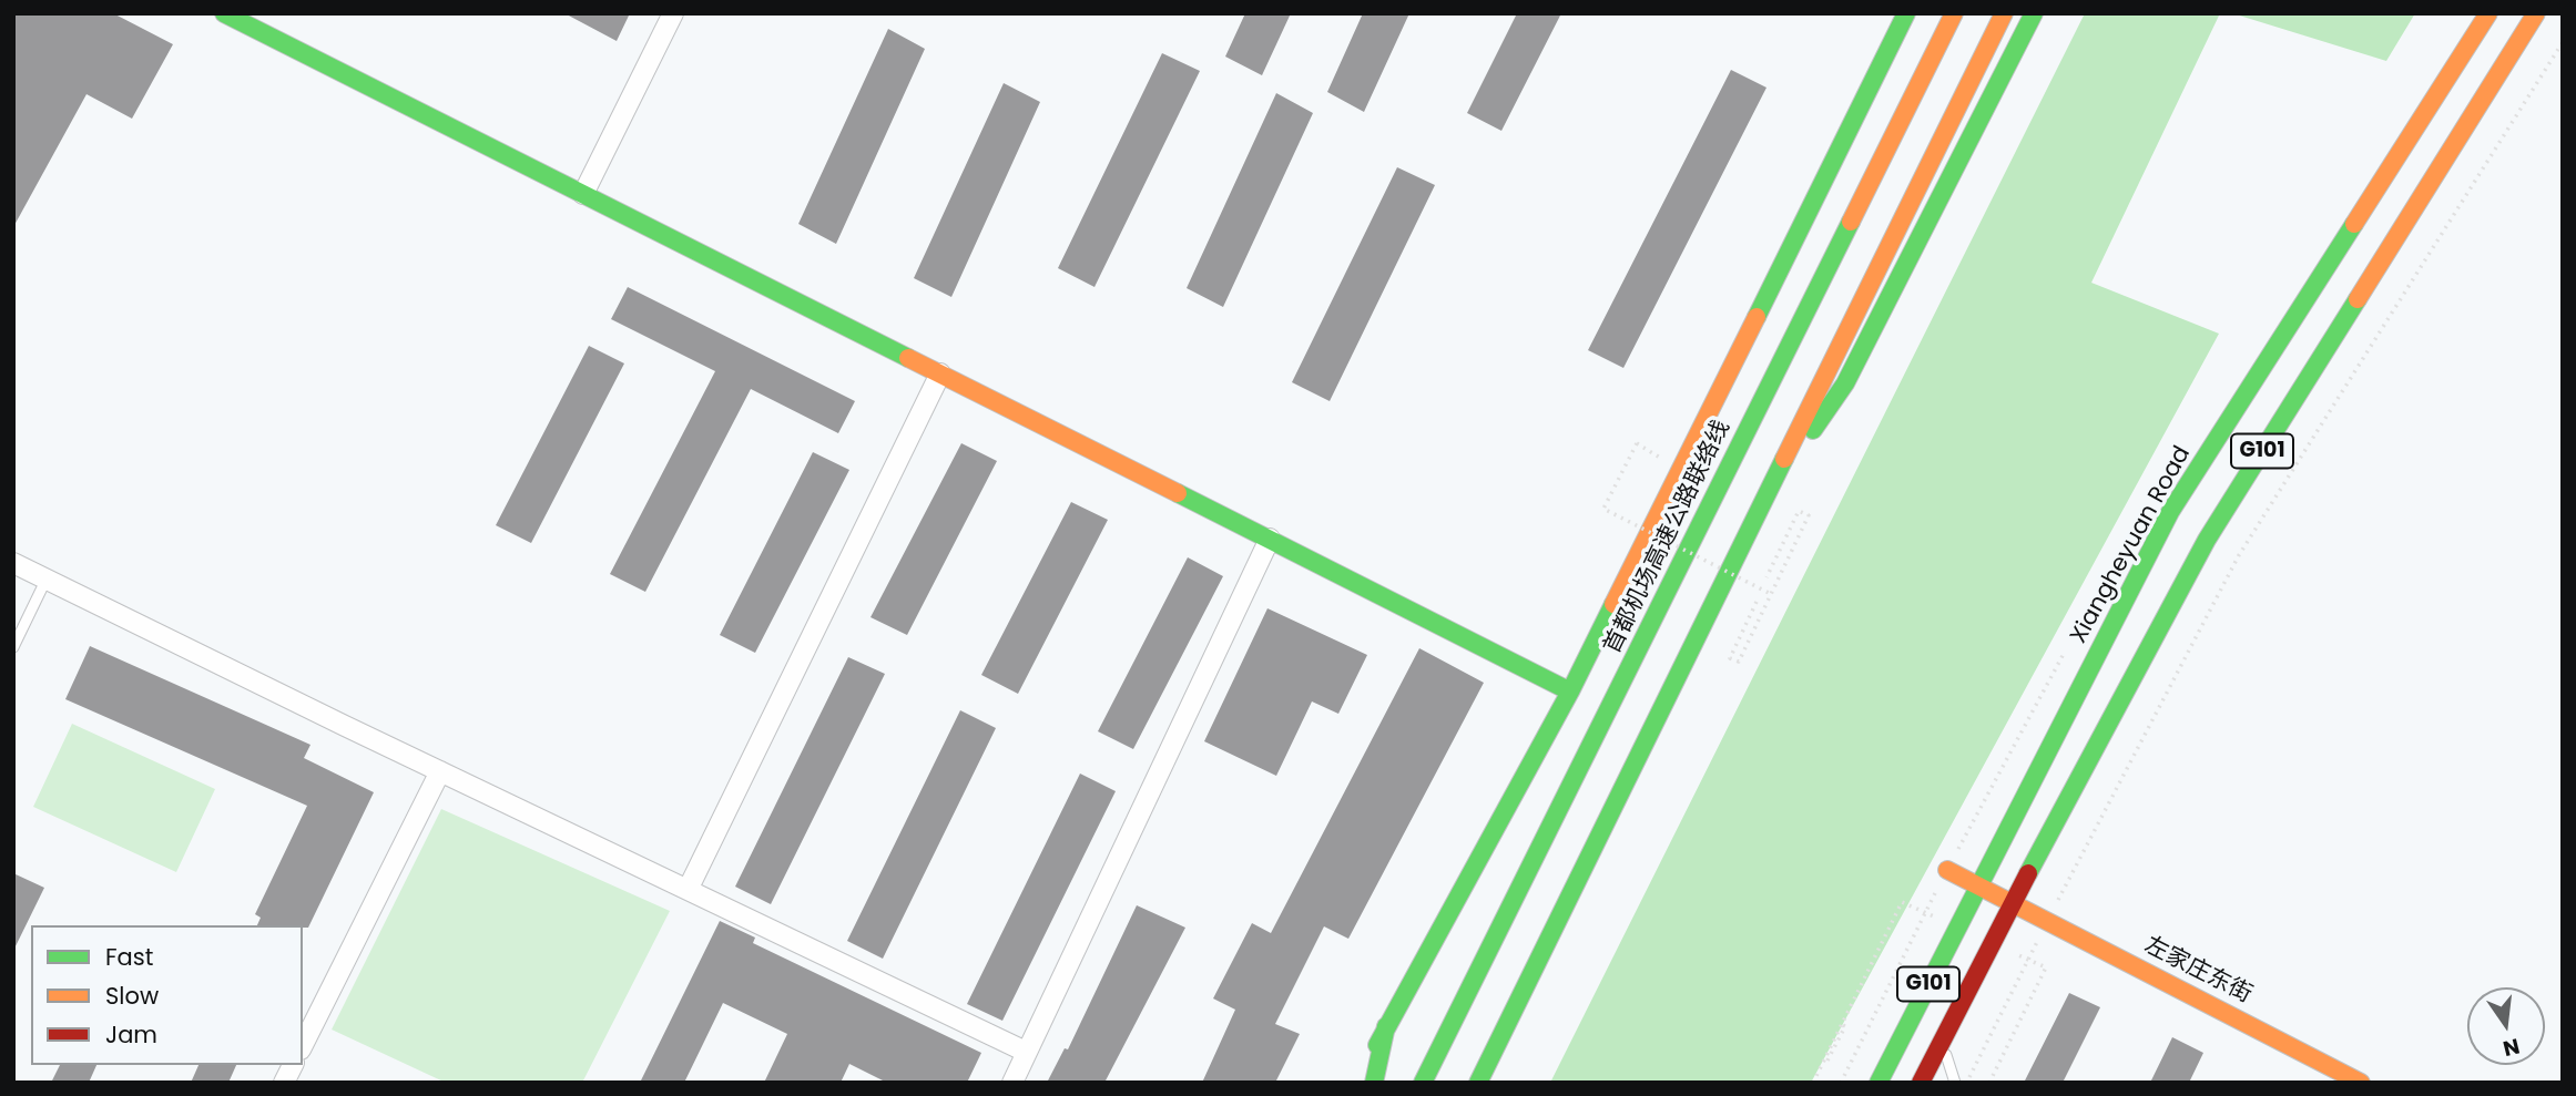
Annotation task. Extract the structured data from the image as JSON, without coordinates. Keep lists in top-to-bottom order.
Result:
{
  "streets": {
    "main road": [
      "G101",
      "首都机场高速公路联络线",
      "Xiangheyuan Road",
      "左家庄东街"
    ]
  },
  "crossings": [
    ["G101", "左家庄东街"],
    ["Xiangheyuan Road", "左家庄东街"]
  ],
  "legend": ["Fast", "Slow", "Jam"],
  "north": "bottom"
}
